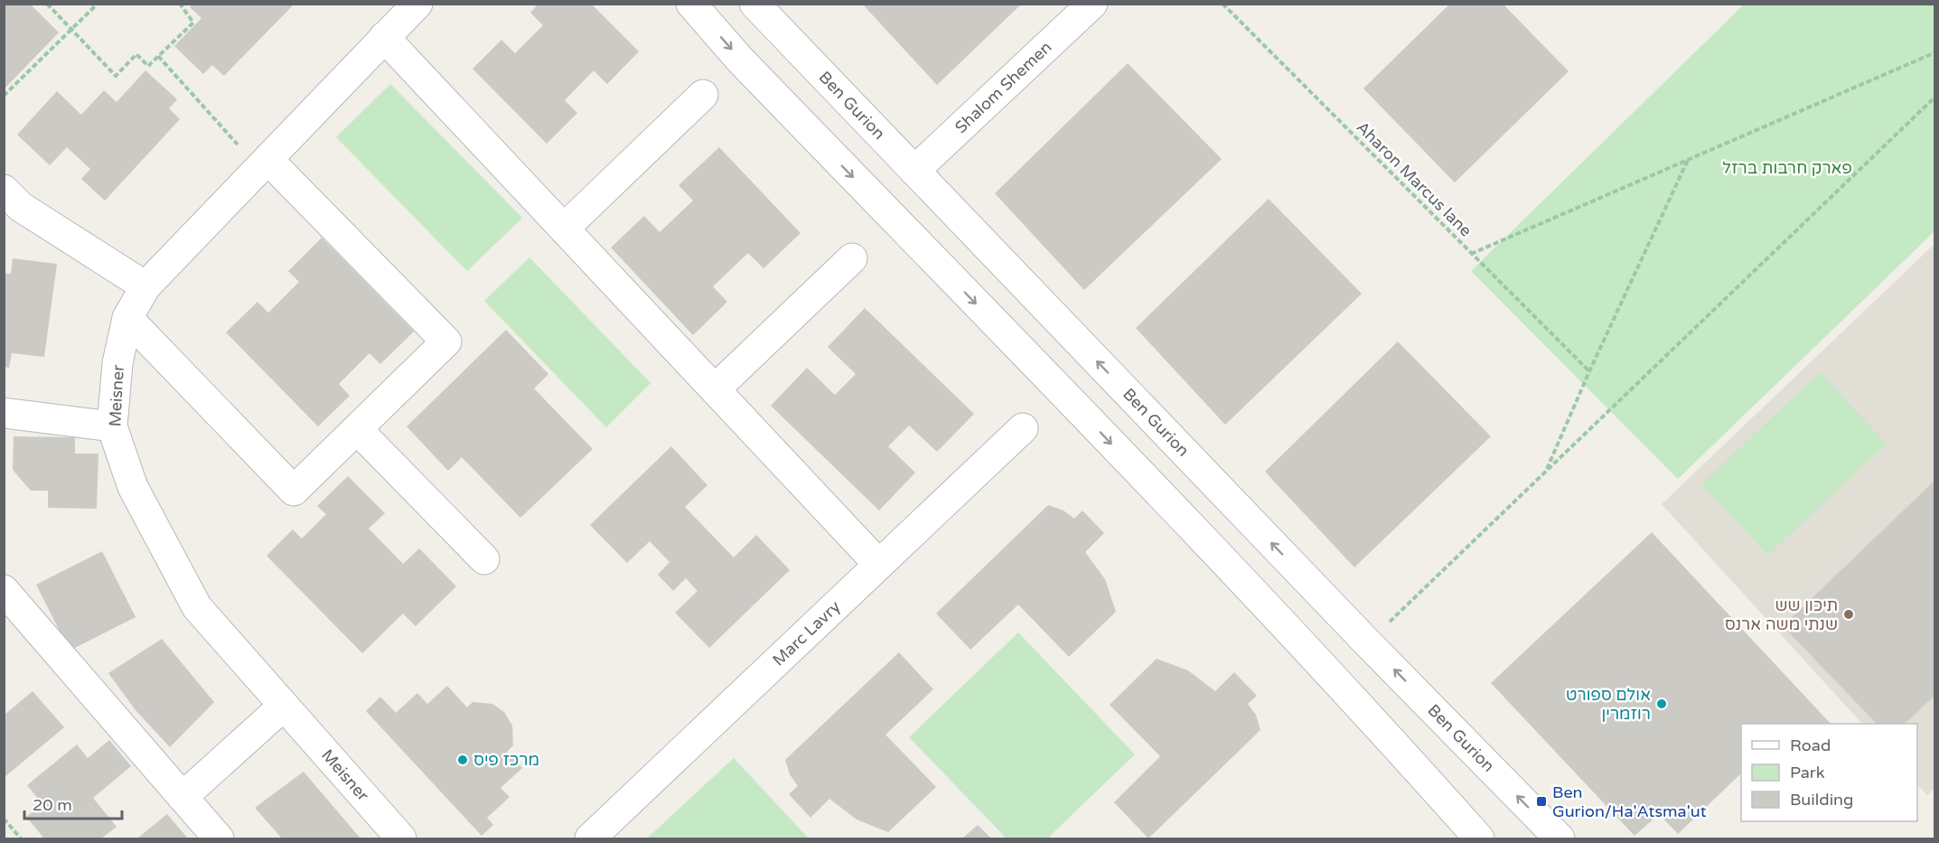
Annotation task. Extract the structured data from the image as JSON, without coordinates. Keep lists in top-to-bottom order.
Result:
{
  "streets": {
    "street": [
      "Shalom Shemen",
      "Ben Gurion",
      "Meisner",
      "Marc Lavry"
    ],
    "path": ["Aharon Marcus lane"]
  },
  "crossings": [
    ["Shalom Shemen", "Ben Gurion"]
  ],
  "parks": ["פארק חרבות ברזל"],
  "places": {
    "other": ["תיכון שש שנתי משה ארנס", "אולם ספורט רוזמרין", "מרכז פיס"],
    "transit": ["Ben Gurion/Ha'Atsma'ut"]
  },
  "legend": ["Road", "Park", "Building"],
  "scale_bar": "20 m"
}
